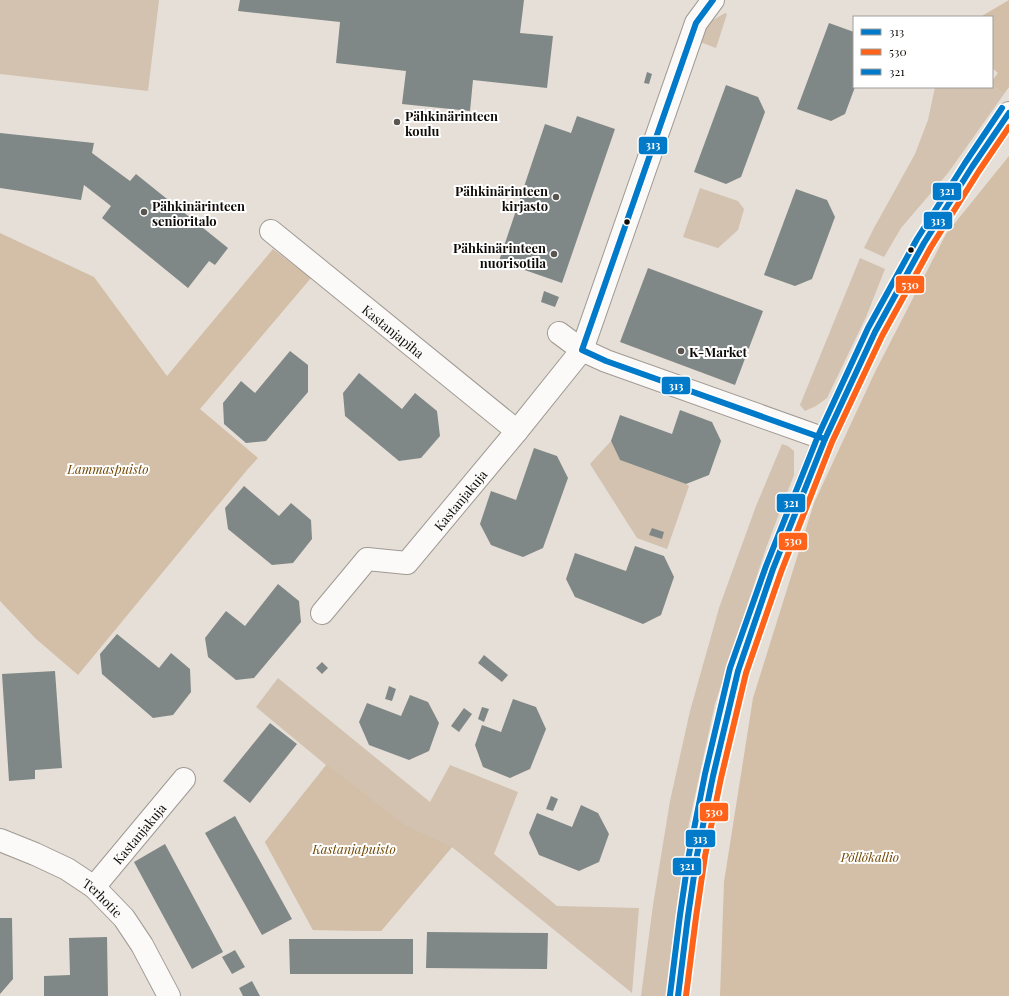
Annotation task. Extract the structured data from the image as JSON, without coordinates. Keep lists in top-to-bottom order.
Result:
{
  "streets": {
    "street": ["Kastanjapiha", "Kastanjakuja", "Terhotie"]
  },
  "crossings": [
    ["Kastanjapiha", "Kastanjakuja"],
    ["Kastanjakuja", "Terhotie"]
  ],
  "parks": ["Lammaspuisto", "Kastanjapuisto", "Pöllökallio"],
  "places": [
    "Pähkinärinteen koulu",
    "Pähkinärinteen kirjasto",
    "Pähkinärinteen senioritalo",
    "Pähkinärinteen nuorisotila",
    "K-Market"
  ],
  "lines": ["transit line 313", "transit line 321", "transit line 530"],
  "legend": ["313", "530", "321"]
}
